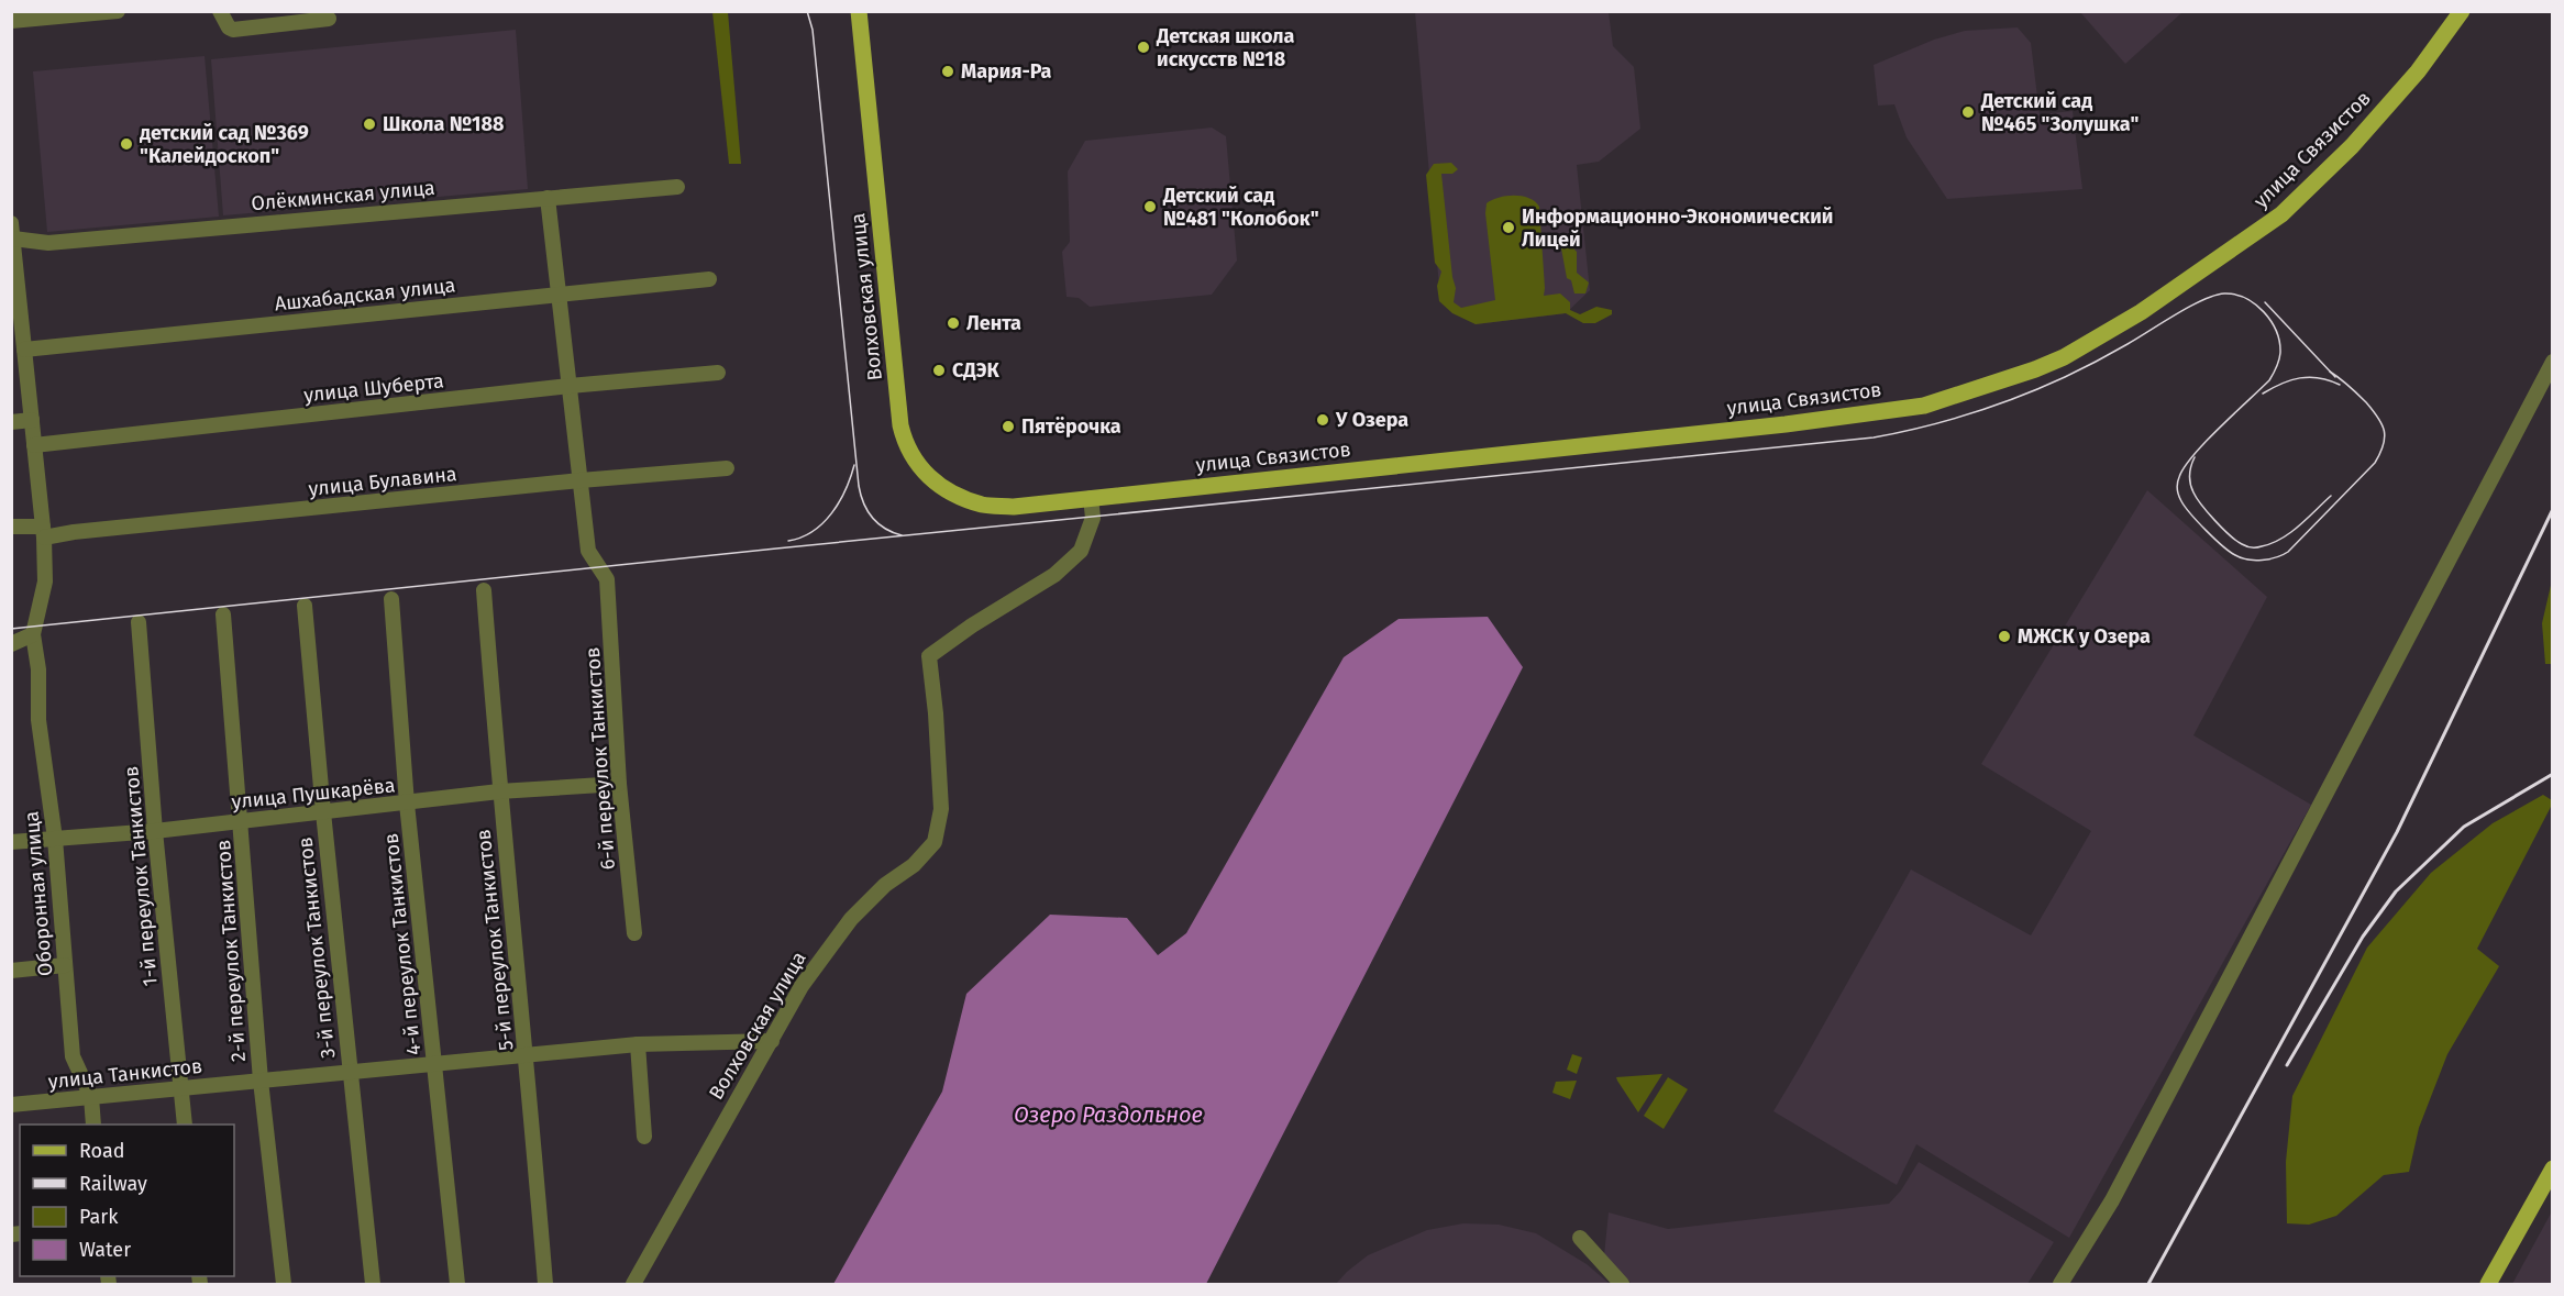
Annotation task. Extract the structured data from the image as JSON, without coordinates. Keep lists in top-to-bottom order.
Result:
{
  "streets": {
    "main road": ["улица Связистов", "Волховская улица"],
    "street": [
      "Олёкминская улица",
      "Ашхабадская улица",
      "улица Шуберта",
      "улица Булавина",
      "6-й переулок Танкистов",
      "улица Пушкарёва",
      "1-й переулок Танкистов",
      "Оборонная улица",
      "5-й переулок Танкистов",
      "4-й переулок Танкистов",
      "3-й переулок Танкистов",
      "2-й переулок Танкистов",
      "улица Танкистов"
    ]
  },
  "crossings": [
    ["улица Связистов", "Волховская улица"],
    ["Олёкминская улица", "Оборонная улица"],
    ["Ашхабадская улица", "Оборонная улица"],
    ["Волховская улица", "улица Танкистов"],
    ["улица Шуберта", "Оборонная улица"],
    ["улица Булавина", "6-й переулок Танкистов"],
    ["улица Булавина", "Оборонная улица"],
    ["6-й переулок Танкистов", "улица Пушкарёва"],
    ["улица Пушкарёва", "1-й переулок Танкистов"],
    ["улица Пушкарёва", "Оборонная улица"],
    ["улица Пушкарёва", "5-й переулок Танкистов"],
    ["улица Пушкарёва", "4-й переулок Танкистов"],
    ["улица Пушкарёва", "3-й переулок Танкистов"],
    ["улица Пушкарёва", "2-й переулок Танкистов"],
    ["1-й переулок Танкистов", "улица Танкистов"],
    ["Оборонная улица", "улица Танкистов"],
    ["5-й переулок Танкистов", "улица Танкистов"],
    ["4-й переулок Танкистов", "улица Танкистов"],
    ["3-й переулок Танкистов", "улица Танкистов"],
    ["2-й переулок Танкистов", "улица Танкистов"]
  ],
  "water": ["Озеро Раздольное"],
  "places": [
    "Детская школа искусств №18",
    "Мария-Ра",
    "Детский сад №465 \"Золушка\"",
    "Школа №188",
    "детский сад №369 \"Калейдоскоп\"",
    "Детский сад №481 \"Колобок\"",
    "Информационно-Экономический Лицей",
    "Лента",
    "СДЭК",
    "У Озера",
    "Пятёрочка",
    "МЖСК у Озера"
  ],
  "legend": [
    "Road",
    "Railway",
    "Park",
    "Water"
  ]
}
